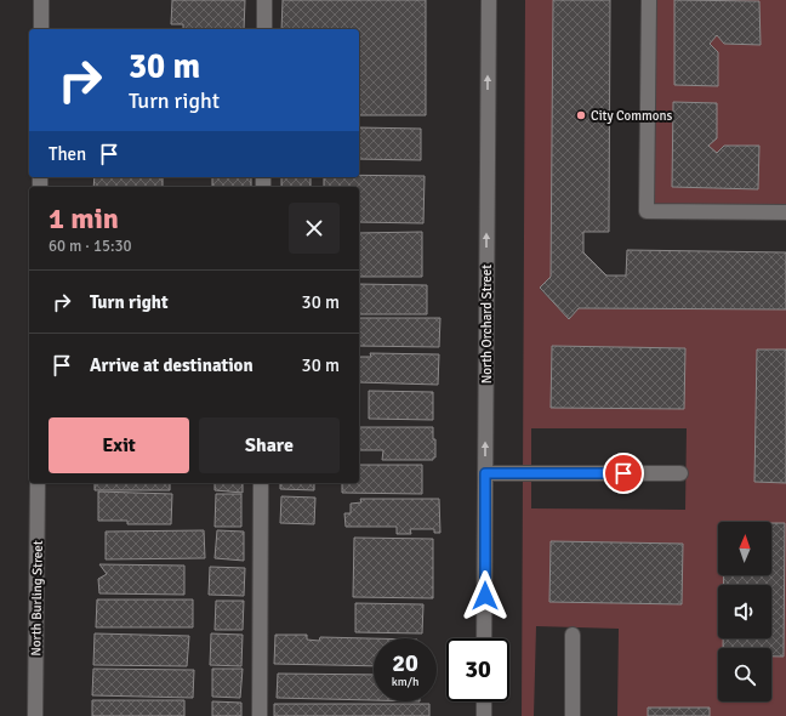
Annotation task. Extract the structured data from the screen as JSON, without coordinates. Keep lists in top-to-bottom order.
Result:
{
  "streets": {
    "street": ["North Orchard Street", "North Burling Street"]
  },
  "one_way": ["North Orchard Street"],
  "places": ["City Commons"],
  "north": "top",
  "page": {
    "turn": ["30 m", "Turn right"],
    "then": "Then",
    "heading": ["1 min", "60 m · 15:30"],
    "list": [
      {
        "name": "Turn right",
        "value": "30 m"
      },
      {
        "name": "Arrive at destination",
        "value": "30 m"
      }
    ],
    "buttons": ["Exit", "Share"],
    "speed": "20 km/h",
    "limit": "30"
  }
}
